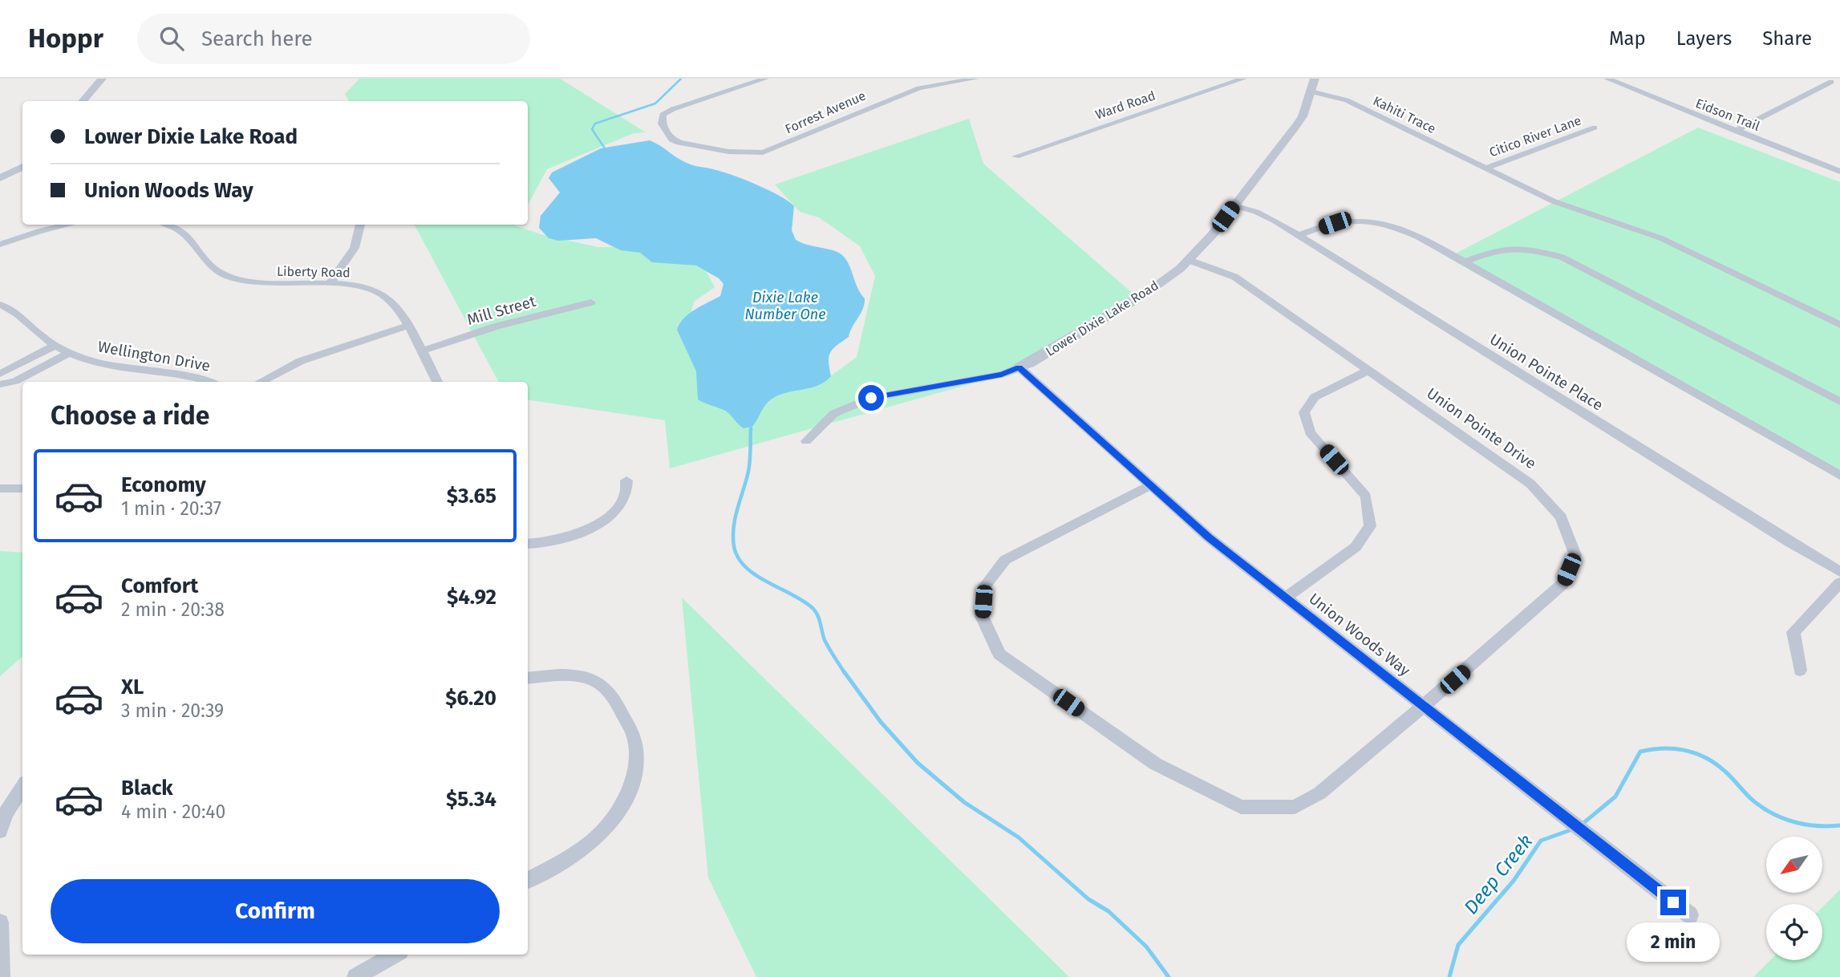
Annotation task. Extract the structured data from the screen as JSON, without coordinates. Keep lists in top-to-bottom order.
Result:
{
  "streets": {
    "street": [
      "Ward Road",
      "Forrest Avenue",
      "Kahiti Trace",
      "Eidson Trail",
      "Citico River Lane",
      "Liberty Road",
      "Mill Street",
      "Lower Dixie Lake Road",
      "Wellington Drive",
      "Union Pointe Place",
      "Union Pointe Drive",
      "Union Woods Way"
    ]
  },
  "crossings": [
    ["Kahiti Trace", "Citico River Lane"],
    ["Kahiti Trace", "Lower Dixie Lake Road"],
    ["Liberty Road", "Mill Street"],
    ["Lower Dixie Lake Road", "Union Pointe Place"],
    ["Lower Dixie Lake Road", "Union Pointe Drive"],
    ["Lower Dixie Lake Road", "Union Woods Way"],
    ["Union Pointe Drive", "Union Woods Way"]
  ],
  "water": ["Dixie Lake Number One", "Deep Creek"],
  "north": "bottom left",
  "page": {
    "header": "Hoppr",
    "search": "Search here",
    "nav": ["Map", "Layers", "Share"],
    "banner": ["Lower Dixie Lake Road", "Union Woods Way"],
    "heading": "Choose a ride",
    "list": [
      {
        "name": "Economy",
        "note": "1 min · 20:37",
        "value": "$3.65"
      },
      {
        "name": "Comfort",
        "note": "2 min · 20:38",
        "value": "$4.92"
      },
      {
        "name": "XL",
        "note": "3 min · 20:39",
        "value": "$6.20"
      },
      {
        "name": "Black",
        "note": "4 min · 20:40",
        "value": "$5.34"
      }
    ],
    "buttons": "Confirm",
    "bubble": "2 min"
  }
}
